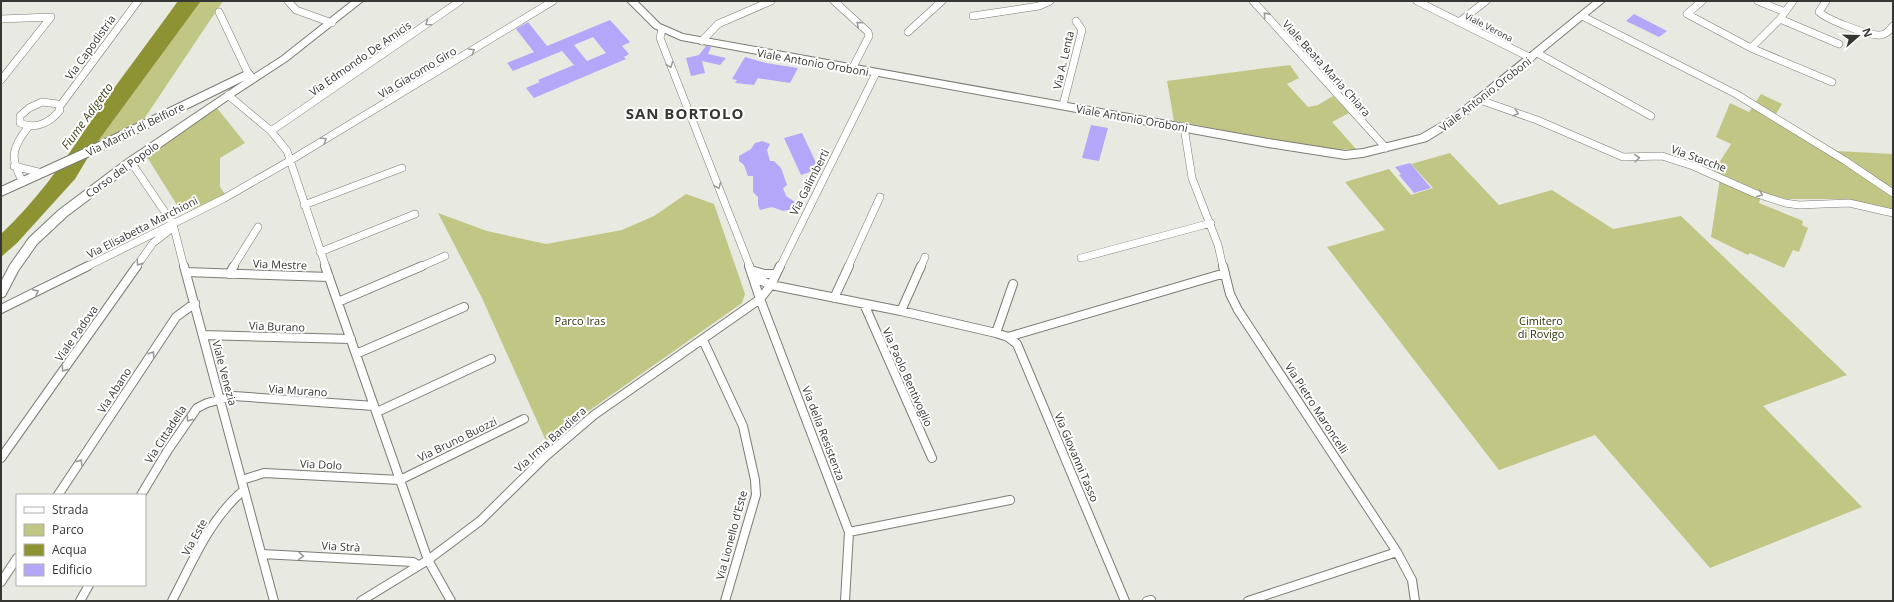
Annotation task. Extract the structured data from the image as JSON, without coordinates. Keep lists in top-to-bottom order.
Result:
{
  "streets": {
    "street": [
      "Viale Verona",
      "Via Capodistria",
      "Via Edmondo De Amicis",
      "Via A. Lenta",
      "Viale Antonio Oroboni",
      "Viale Beata Maria Chiara",
      "Via Giacomo Giro",
      "Via Martiri di Belfiore",
      "Via Stacche",
      "Corso del Popolo",
      "Via Galimberti",
      "Via Elisabetta Marchioni",
      "Via Mestre",
      "Via Burano",
      "Viale Padova",
      "Viale Venezia",
      "Via Paolo Bentivoglio",
      "Via Abano",
      "Via Murano",
      "Via Pietro Maroncelli",
      "Via della Resistenza",
      "Via Cittadella",
      "Via Bruno Buozzi",
      "Via Irma Bandiera",
      "Via Giovanni Tasso",
      "Via Dolo",
      "Via Lionello d'Este",
      "Via Este",
      "Via Strà"
    ]
  },
  "crossings": [
    ["Viale Verona", "Viale Antonio Oroboni"],
    ["Via A. Lenta", "Viale Antonio Oroboni"],
    ["Viale Antonio Oroboni", "Viale Beata Maria Chiara"],
    ["Viale Antonio Oroboni", "Via Stacche"],
    ["Viale Antonio Oroboni", "Via Galimberti"],
    ["Viale Antonio Oroboni", "Via Pietro Maroncelli"],
    ["Viale Antonio Oroboni", "Via della Resistenza"],
    ["Via Giacomo Giro", "Via Elisabetta Marchioni"],
    ["Via Martiri di Belfiore", "Corso del Popolo"],
    ["Corso del Popolo", "Viale Venezia"],
    ["Via Galimberti", "Via della Resistenza"],
    ["Via Galimberti", "Via Irma Bandiera"],
    ["Via Elisabetta Marchioni", "Viale Padova"],
    ["Via Elisabetta Marchioni", "Viale Venezia"],
    ["Via Mestre", "Viale Venezia"],
    ["Via Burano", "Viale Venezia"],
    ["Viale Padova", "Viale Venezia"],
    ["Viale Venezia", "Via Abano"],
    ["Viale Venezia", "Via Murano"],
    ["Viale Venezia", "Via Cittadella"],
    ["Viale Venezia", "Via Dolo"],
    ["Viale Venezia", "Via Este"],
    ["Viale Venezia", "Via Strà"],
    ["Via Murano", "Via Cittadella"],
    ["Via della Resistenza", "Via Irma Bandiera"],
    ["Via Bruno Buozzi", "Via Dolo"],
    ["Via Irma Bandiera", "Via Lionello d'Este"],
    ["Via Irma Bandiera", "Via Strà"]
  ],
  "one_way": [
    "Via Edmondo De Amicis",
    "Viale Beata Maria Chiara",
    "Via Stacche",
    "Via Elisabetta Marchioni",
    "Viale Padova",
    "Via Abano",
    "Via della Resistenza",
    "Via Cittadella",
    "Via Strà"
  ],
  "districts": ["SAN BORTOLO"],
  "water": ["Fiume Adigetto"],
  "parks": ["Parco Iras", "Cimitero di Rovigo"],
  "legend": [
    "Strada",
    "Parco",
    "Acqua",
    "Edificio"
  ],
  "north": "right"
}
